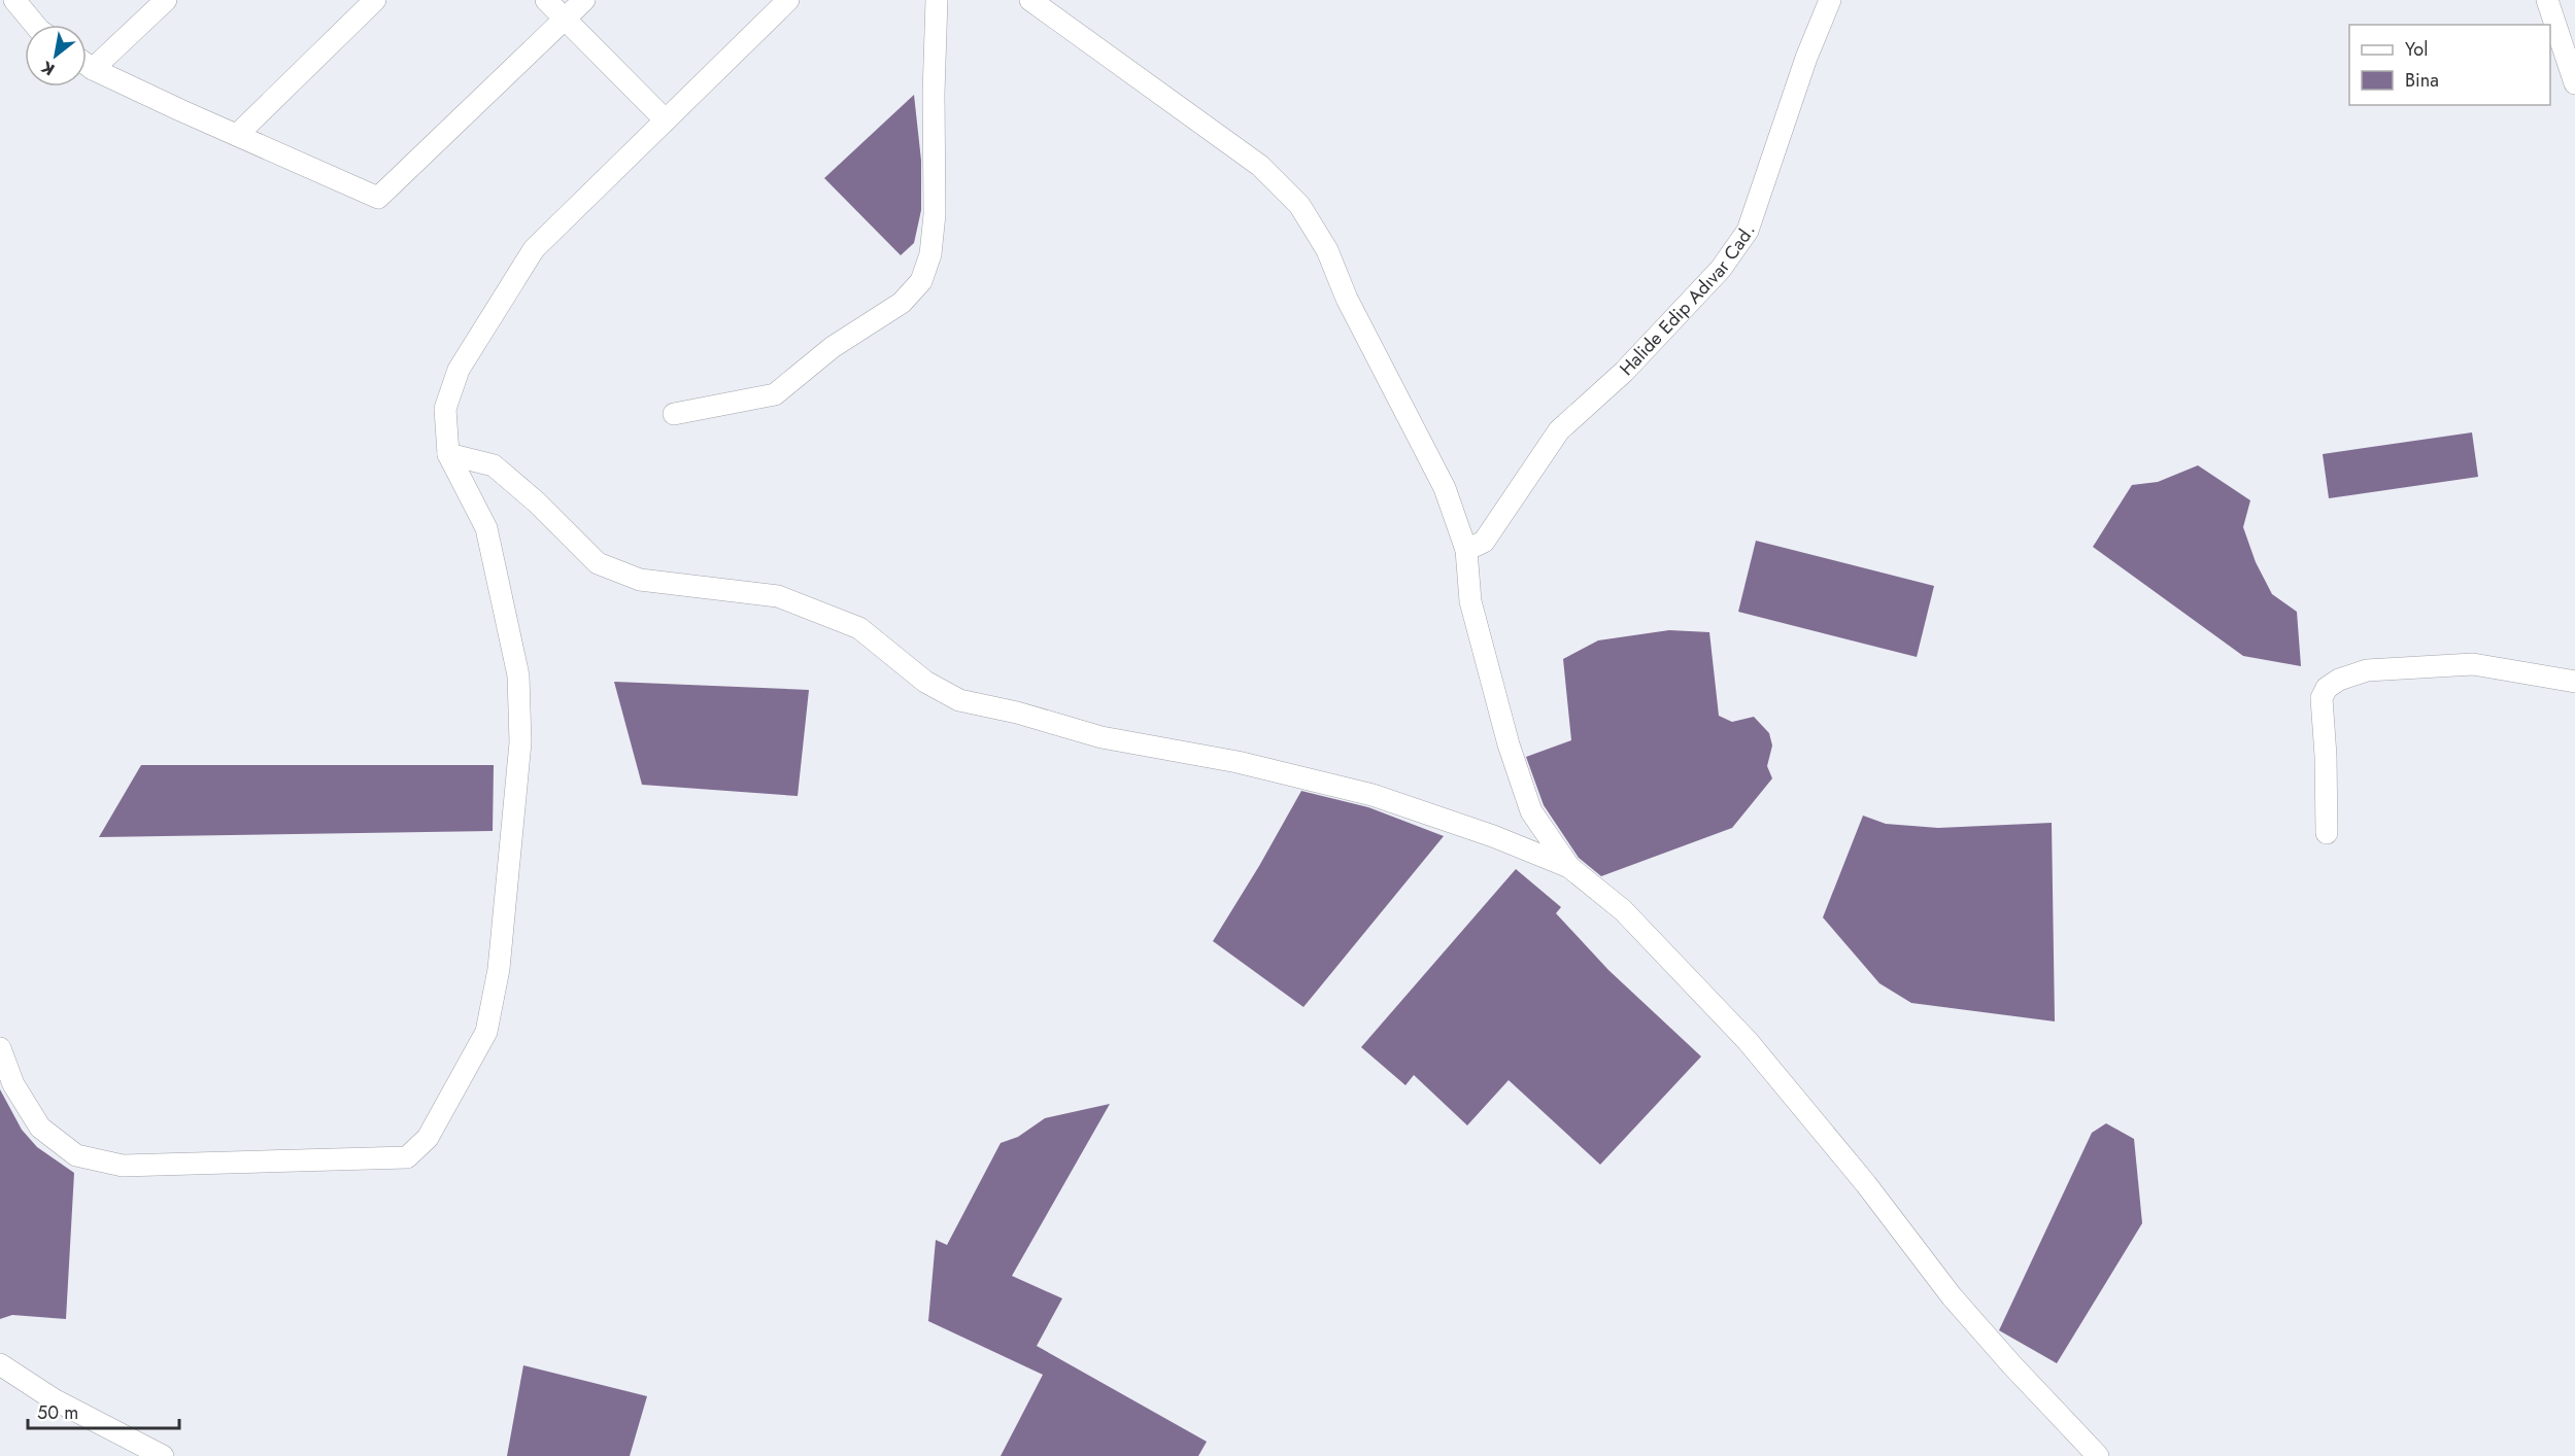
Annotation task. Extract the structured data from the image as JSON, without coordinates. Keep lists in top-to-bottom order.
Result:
{
  "streets": {
    "street": ["Halide Edip Adıvar Cad."]
  },
  "legend": ["Yol", "Bina"],
  "scale_bar": "50 m",
  "north": "bottom left"
}
